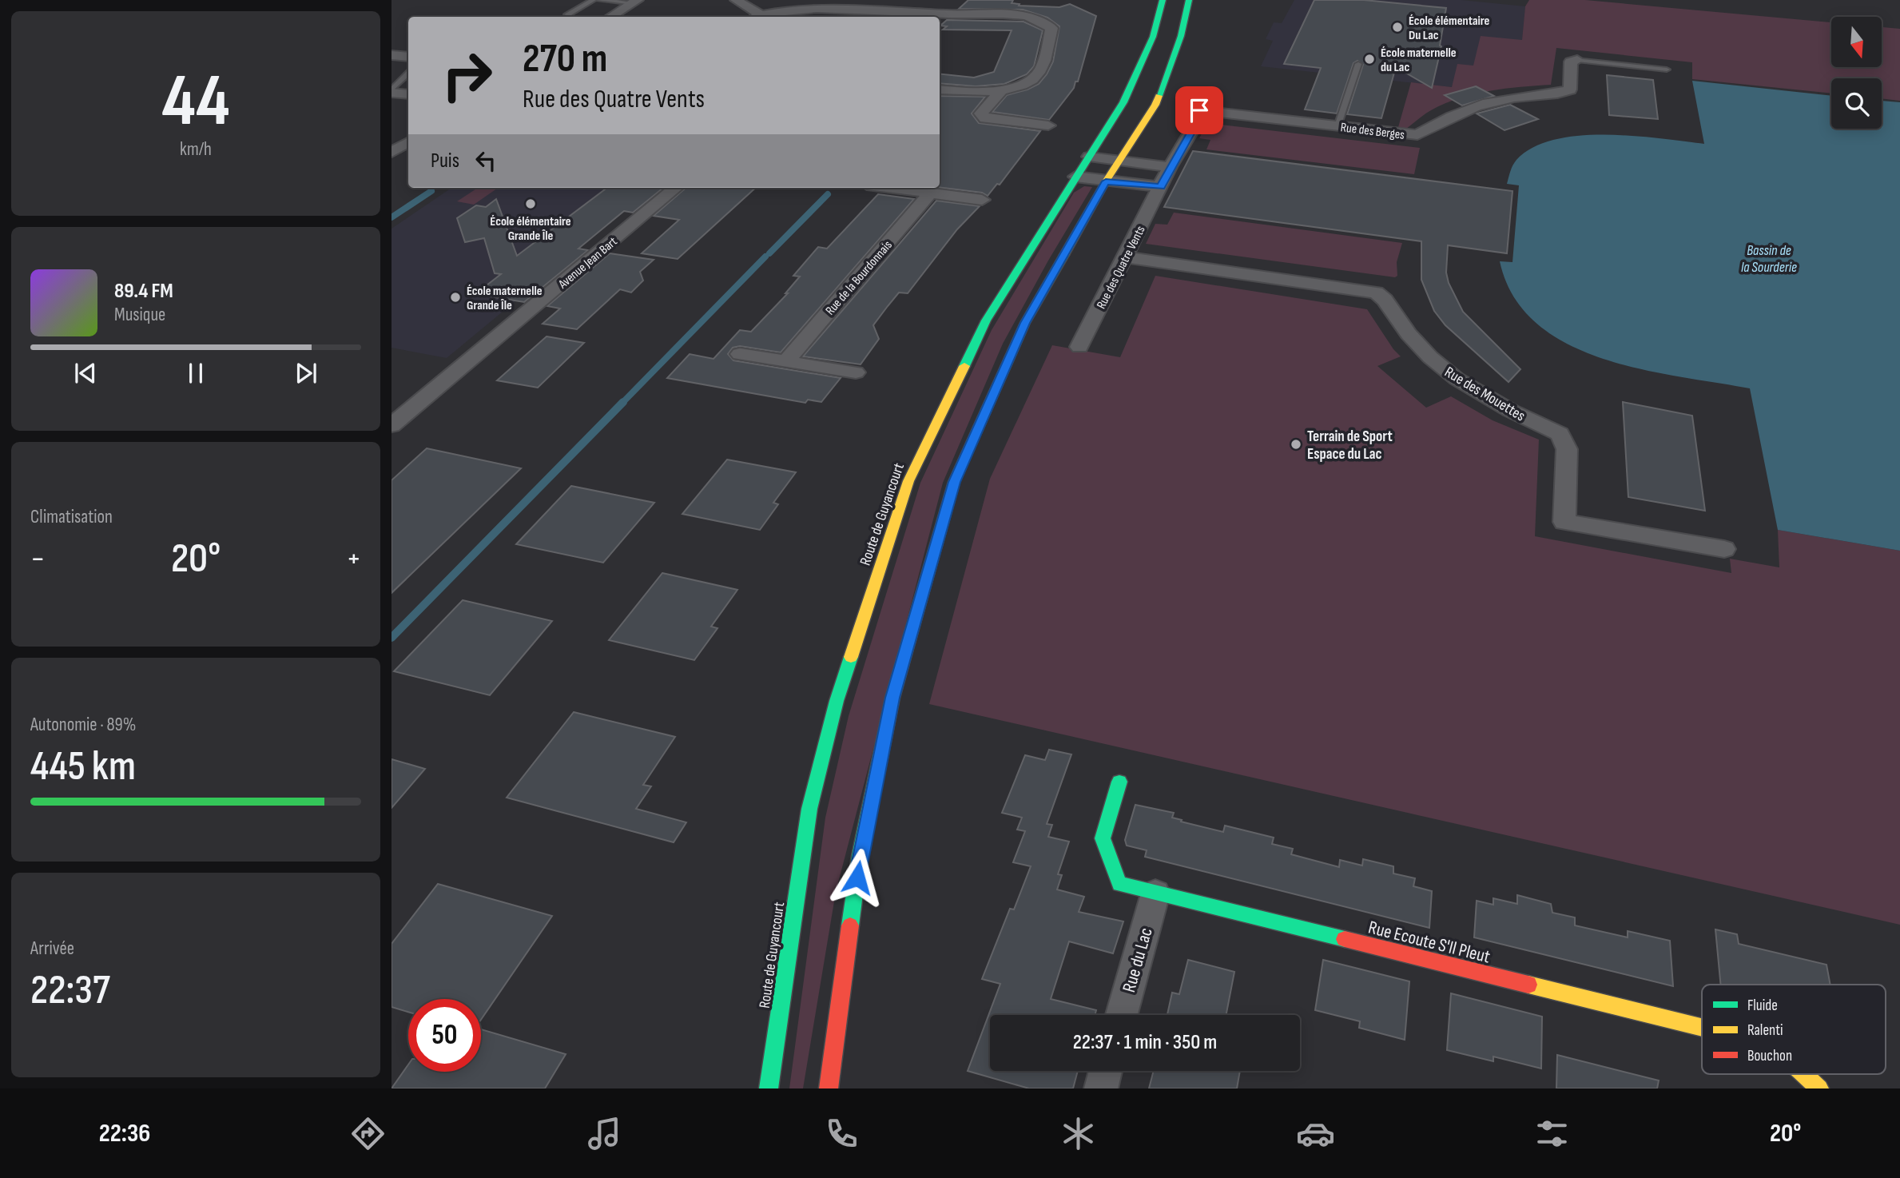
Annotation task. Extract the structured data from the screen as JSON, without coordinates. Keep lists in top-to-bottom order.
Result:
{
  "streets": {
    "main road": ["Route de Guyancourt", "Rue Ecoute S'Il Pleut"],
    "street": [
      "Rue des Berges",
      "Avenue Jean Bart",
      "Rue des Quatre Vents",
      "Rue de la Bourdonnais",
      "Rue des Mouettes",
      "Rue du Lac"
    ]
  },
  "crossings": [
    ["Rue des Berges", "Rue des Quatre Vents"],
    ["Rue des Quatre Vents", "Rue des Mouettes"],
    ["Rue Ecoute S'Il Pleut", "Rue du Lac"]
  ],
  "water": ["Bassin de la Sourderie"],
  "places": [
    "École élémentaire Du Lac",
    "École maternelle du Lac",
    "École élémentaire Grande Île",
    "École maternelle Grande Île",
    "Terrain de Sport Espace du Lac"
  ],
  "legend": ["Fluide", "Ralenti", "Bouchon"],
  "north": "bottom",
  "page": {
    "tile": [
      ["44", "km/h"],
      "Climatisation",
      ["Autonomie · 89%", "445 km"],
      ["Arrivée", "22:37"]
    ],
    "turn": ["270 m", "Rue des Quatre Vents"],
    "then": "Puis",
    "song": ["89.4 FM", "Musique"],
    "heat": ["−", "20°", "+"],
    "limit": "50",
    "trip": "22:37 · 1 min · 350 m",
    "tabs": ["22:36", "20°"]
  }
}
